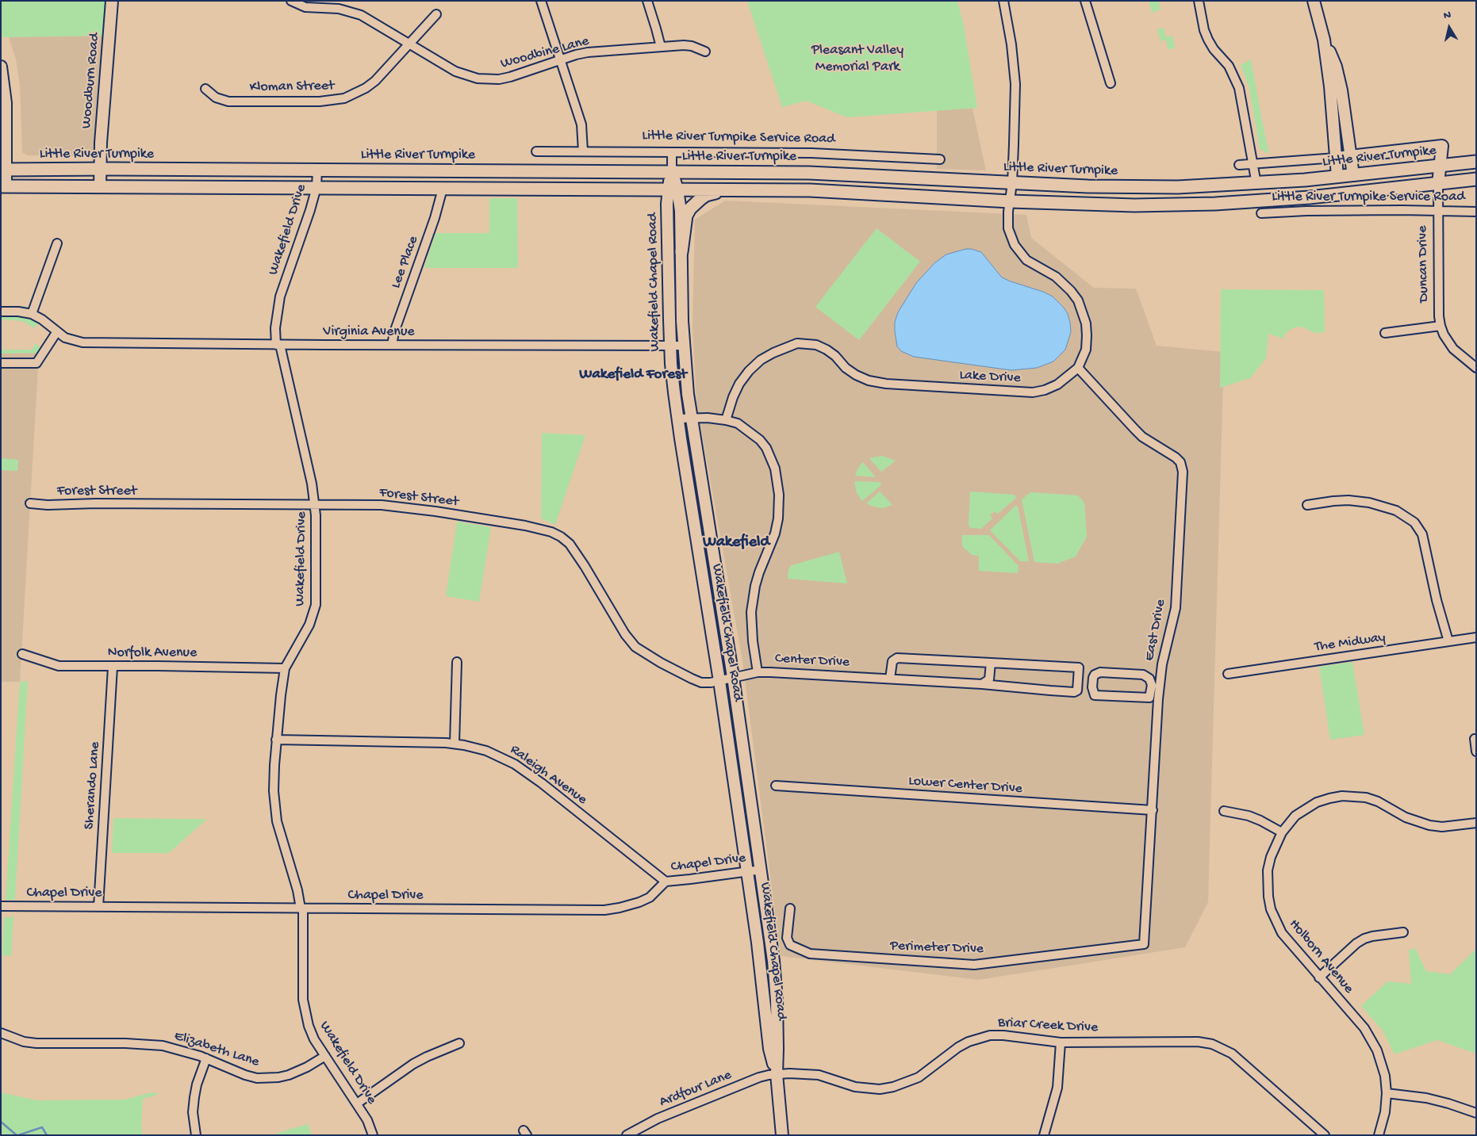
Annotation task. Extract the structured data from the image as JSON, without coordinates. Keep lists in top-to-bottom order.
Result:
{
  "streets": {
    "main road": [
      "Woodburn Road",
      "Little River Turnpike",
      "Duncan Drive",
      "Wakefield Chapel Road"
    ],
    "street": [
      "Woodbine Lane",
      "Kloman Street",
      "Little River Turnpike Service Road",
      "Wakefield Drive",
      "Lee Place",
      "Virginia Avenue",
      "Lake Drive",
      "Forest Street",
      "East Drive",
      "The Midway",
      "Norfolk Avenue",
      "Center Drive",
      "Raleigh Avenue",
      "Sherando Lane",
      "Lower Center Drive",
      "Chapel Drive",
      "Perimeter Drive",
      "Holborn Avenue",
      "Briar Creek Drive",
      "Elizabeth Lane",
      "Ardfour Lane"
    ]
  },
  "crossings": [
    ["Woodbine Lane", "Kloman Street"],
    ["Woodburn Road", "Little River Turnpike"],
    ["Little River Turnpike Service Road", "Duncan Drive"],
    ["Little River Turnpike Service Road", "Wakefield Chapel Road"],
    ["Little River Turnpike", "Wakefield Drive"],
    ["Little River Turnpike", "Duncan Drive"],
    ["Little River Turnpike", "Wakefield Chapel Road"],
    ["Wakefield Drive", "Virginia Avenue"],
    ["Wakefield Drive", "Forest Street"],
    ["Wakefield Drive", "Norfolk Avenue"],
    ["Wakefield Drive", "Raleigh Avenue"],
    ["Wakefield Drive", "Chapel Drive"],
    ["Wakefield Drive", "Elizabeth Lane"],
    ["Lee Place", "Virginia Avenue"],
    ["Wakefield Chapel Road", "Virginia Avenue"],
    ["Wakefield Chapel Road", "Forest Street"],
    ["Wakefield Chapel Road", "Center Drive"],
    ["Wakefield Chapel Road", "Chapel Drive"],
    ["Wakefield Chapel Road", "Briar Creek Drive"],
    ["Wakefield Chapel Road", "Ardfour Lane"],
    ["Lake Drive", "East Drive"],
    ["Forest Street", "Center Drive"],
    ["East Drive", "Lower Center Drive"],
    ["East Drive", "Perimeter Drive"],
    ["Norfolk Avenue", "Sherando Lane"],
    ["Raleigh Avenue", "Chapel Drive"],
    ["Sherando Lane", "Chapel Drive"],
    ["Briar Creek Drive", "Ardfour Lane"]
  ],
  "districts": ["Wakefield Forest", "Wakefield"],
  "parks": ["Pleasant Valley Memorial Park"],
  "north": "top"
}
